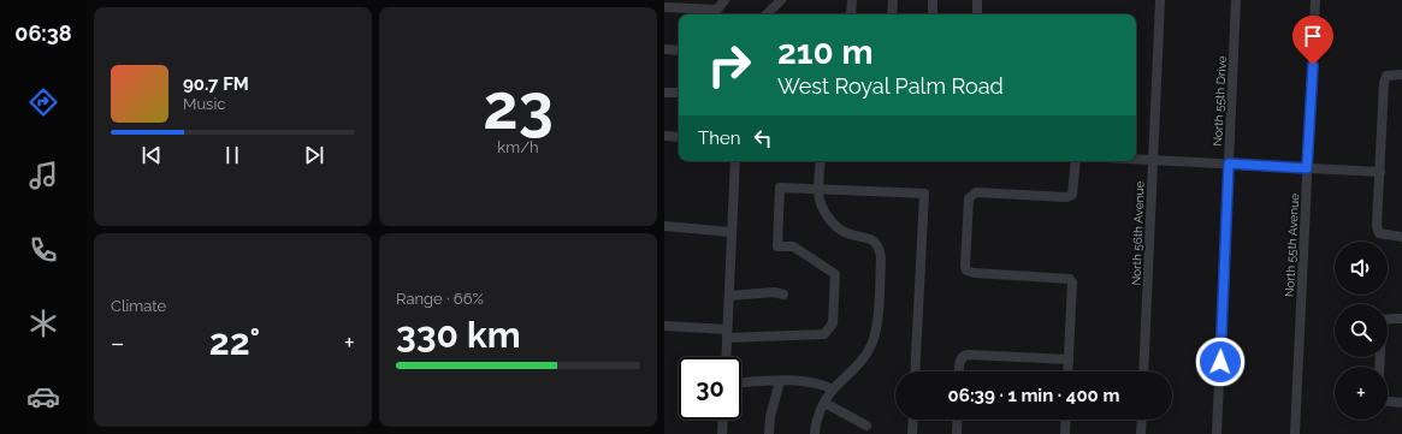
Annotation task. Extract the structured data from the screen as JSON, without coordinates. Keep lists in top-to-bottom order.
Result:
{
  "streets": {
    "street": ["North 55th Drive", "North 56th Avenue", "North 55th Avenue"]
  },
  "page": {
    "tabs": "06:38",
    "tile": [
      ["23", "km/h"],
      "Climate",
      ["Range · 66%", "330 km"]
    ],
    "turn": ["210 m", "West Royal Palm Road"],
    "song": ["90.7 FM", "Music"],
    "then": "Then",
    "map_buttons": "+",
    "heat": ["−", "22°", "+"],
    "limit": "30",
    "trip": "06:39 · 1 min · 400 m"
  }
}
